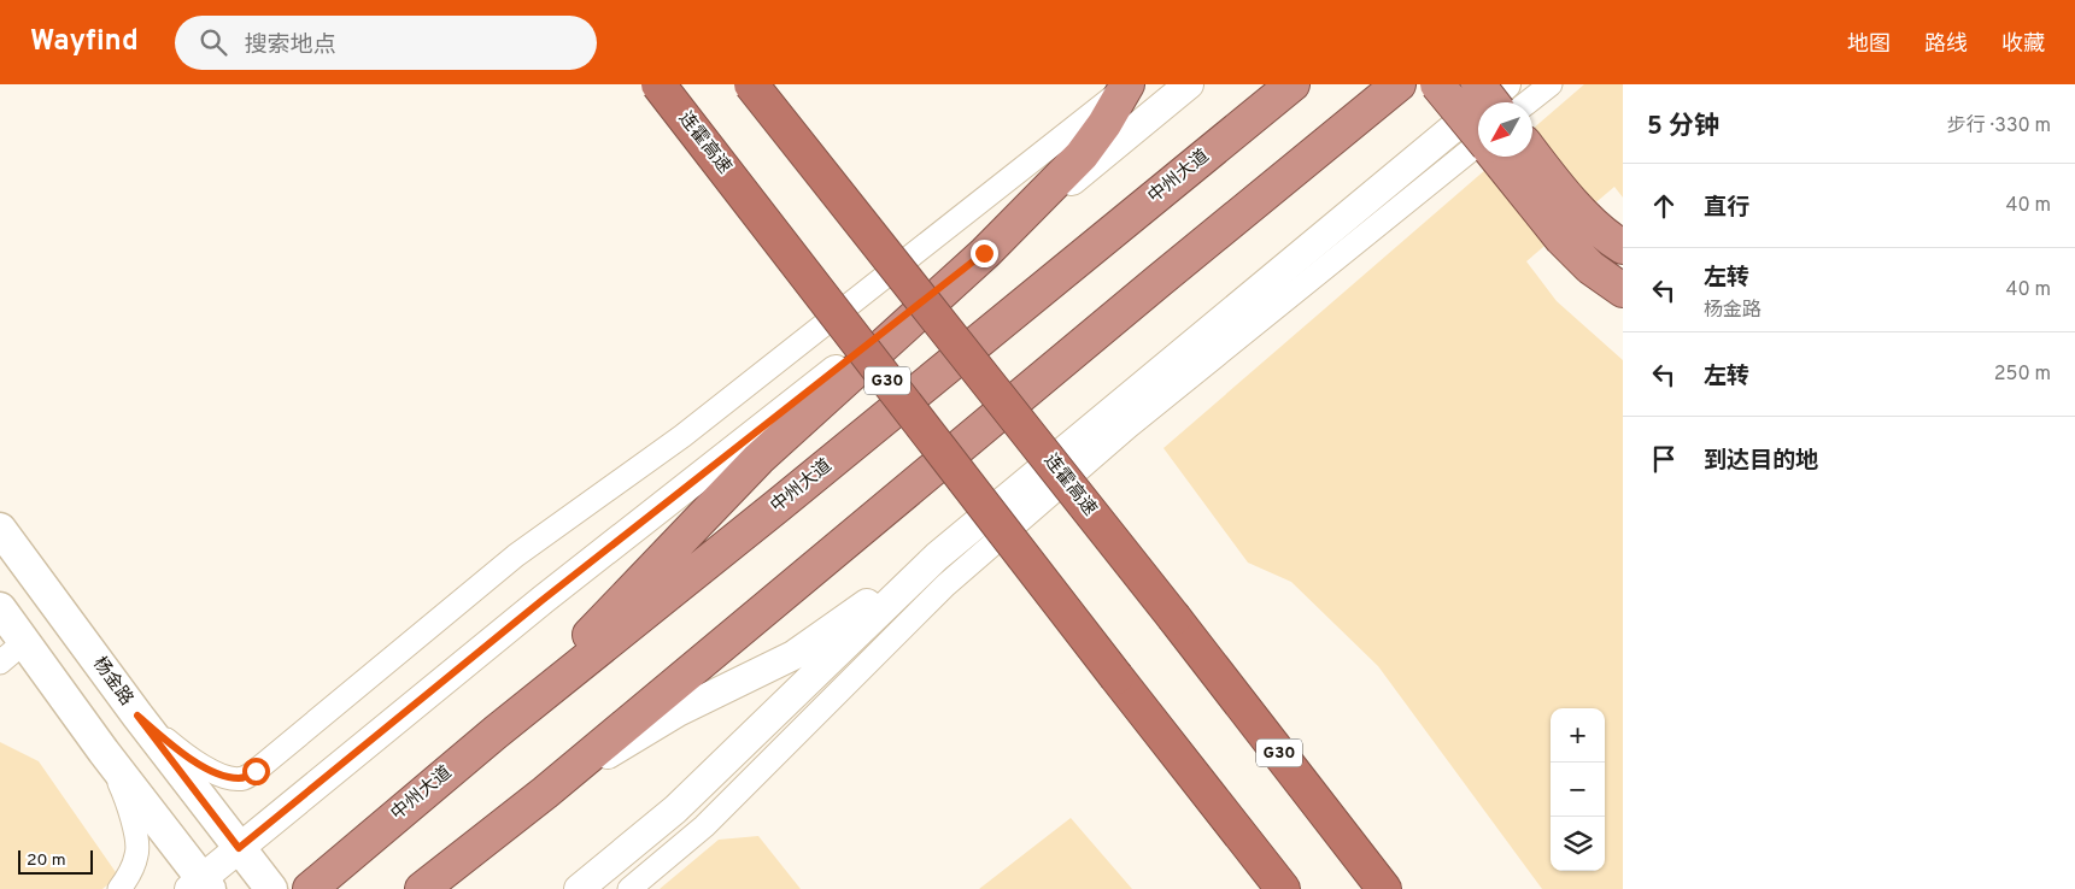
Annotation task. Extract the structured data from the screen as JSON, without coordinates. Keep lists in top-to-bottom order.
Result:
{
  "streets": {
    "highway": ["连霍高速", "中州大道", "G30"],
    "main road": ["杨金路"]
  },
  "scale_bar": "20 m",
  "north": "bottom left",
  "page": {
    "header": "Wayfind",
    "search": "搜索地点",
    "nav": ["地图", "路线", "收藏"],
    "heading": ["5 分钟", "步行 · 330 m"],
    "list": [
      ["直行", "40 m"],
      ["左转", "杨金路", "40 m"],
      ["左转", "250 m"],
      "到达目的地"
    ],
    "map_buttons": ["+", "−"],
    "scale": "20 m"
  }
}
